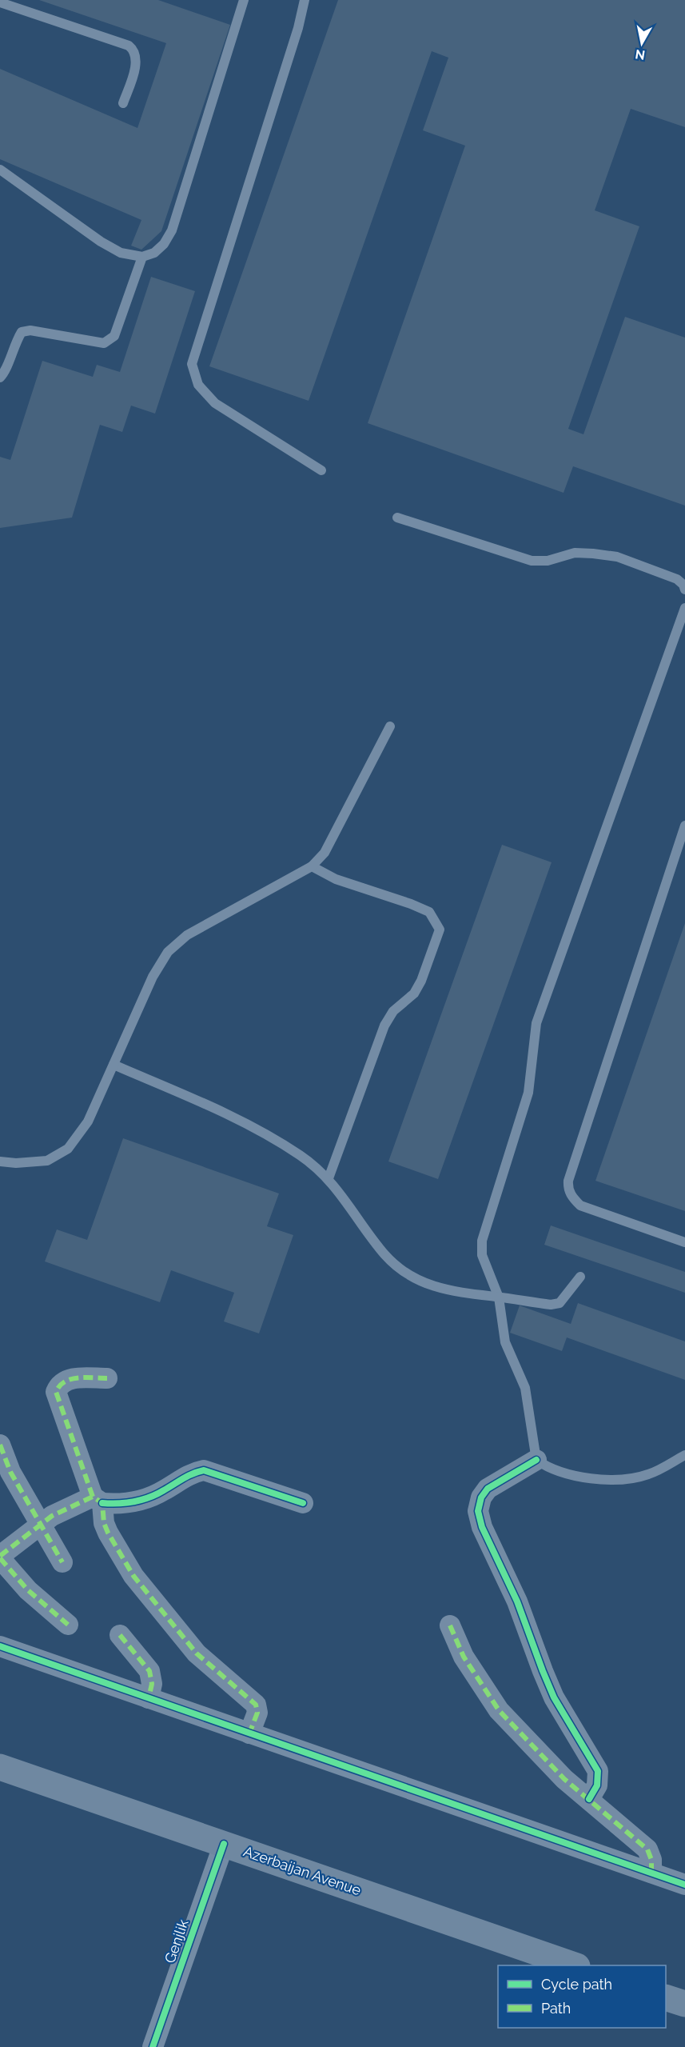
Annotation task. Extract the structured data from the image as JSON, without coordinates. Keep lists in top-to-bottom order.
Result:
{
  "streets": {
    "street": ["Azerbaijan Avenue", "Genjlik"]
  },
  "crossings": [
    ["Azerbaijan Avenue", "Genjlik"]
  ],
  "legend": ["Cycle path", "Path"],
  "north": "bottom"
}
